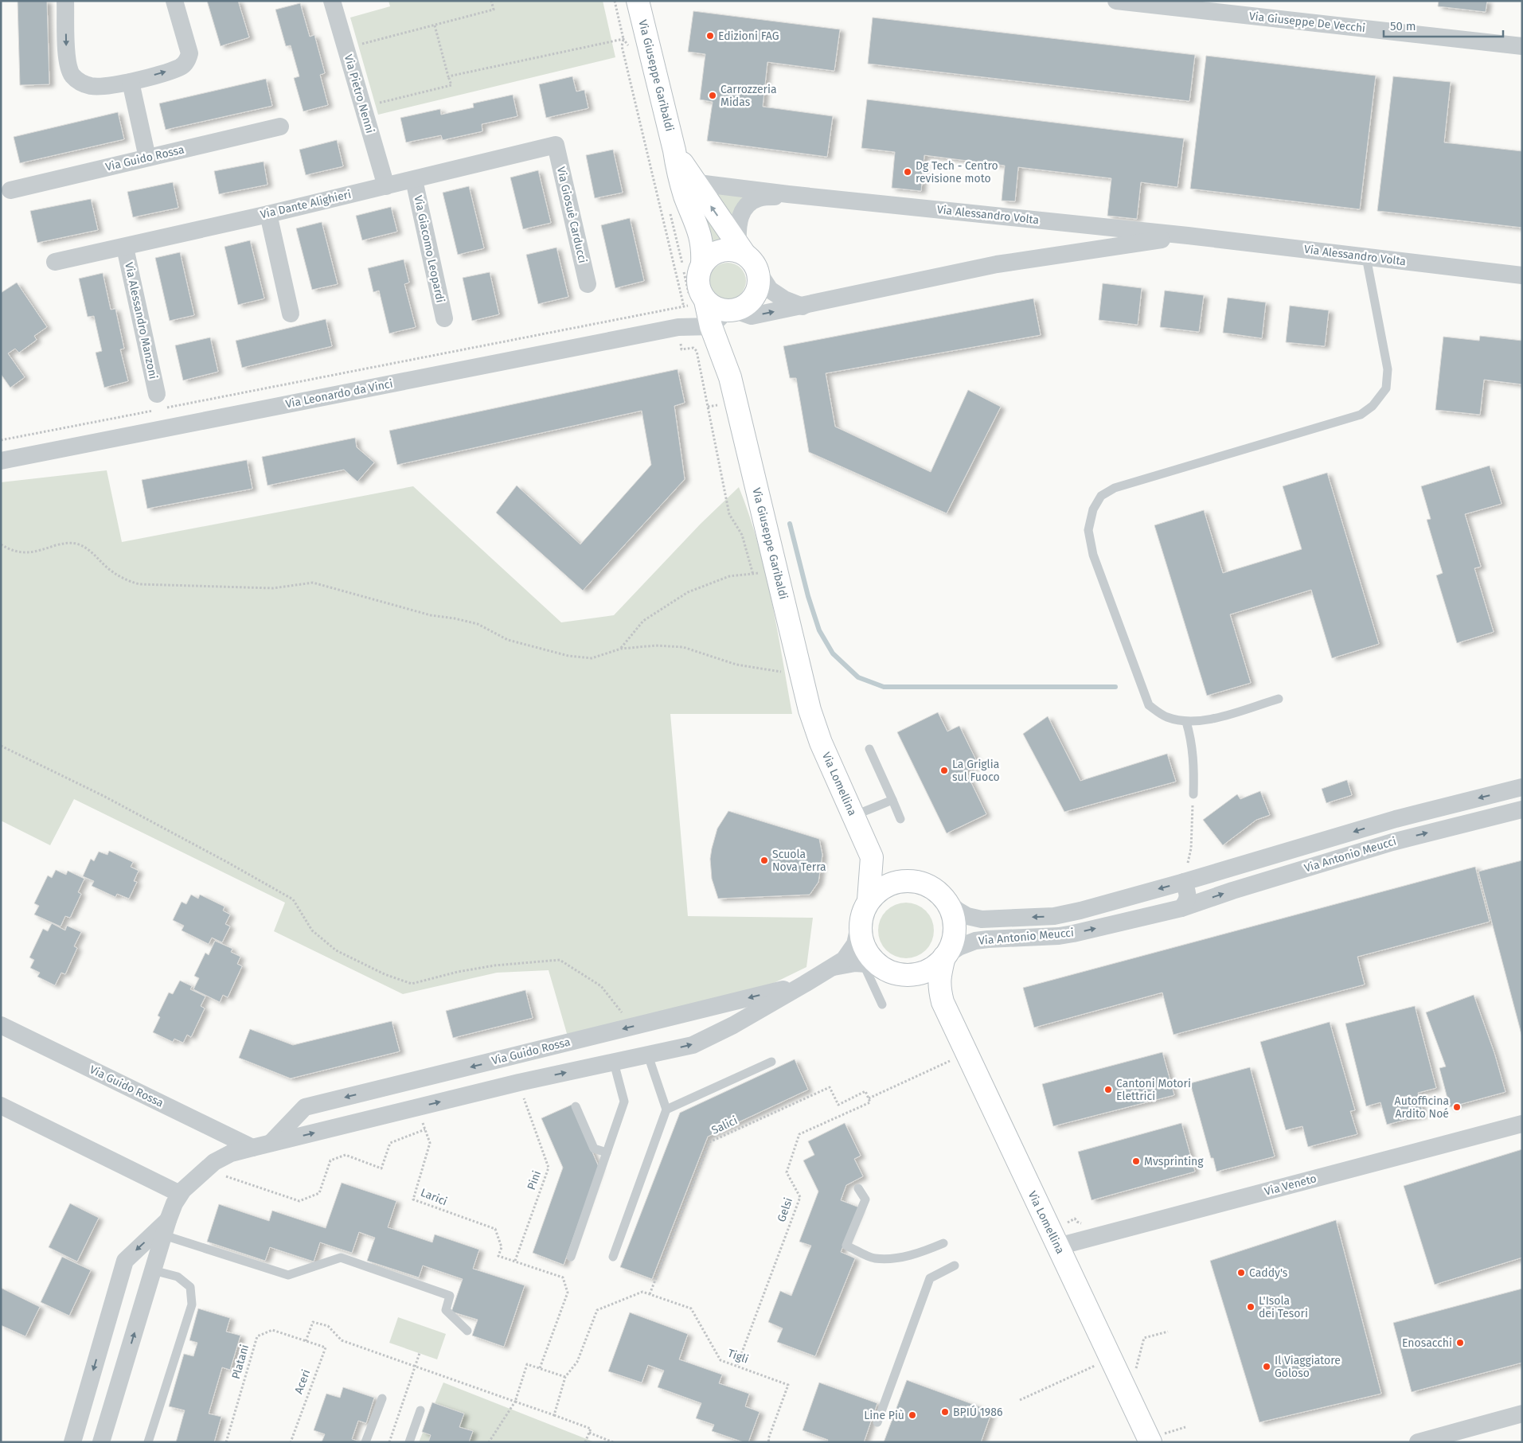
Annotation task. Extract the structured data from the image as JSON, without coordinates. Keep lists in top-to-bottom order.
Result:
{
  "streets": {
    "main road": ["Via Giuseppe Garibaldi", "Via Lomellina"],
    "street": [
      "Via Giuseppe De Vecchi",
      "Via Pietro Nenni",
      "Via Guido Rossa",
      "Via Dante Alighieri",
      "Via Giosuè Carducci",
      "Via Alessandro Volta",
      "Via Giacomo Leopardi",
      "Via Alessandro Manzoni",
      "Via Leonardo da Vinci",
      "Via Antonio Meucci",
      "Via Veneto"
    ],
    "path": [
      "Salici",
      "Pini",
      "Larici",
      "Gelsi",
      "Tigli",
      "Platani",
      "Aceri"
    ]
  },
  "crossings": [
    ["Via Giuseppe Garibaldi", "Via Alessandro Volta"],
    ["Via Giuseppe Garibaldi", "Via Lomellina"],
    ["Via Pietro Nenni", "Via Dante Alighieri"],
    ["Via Guido Rossa", "Via Lomellina"],
    ["Via Guido Rossa", "Via Antonio Meucci"],
    ["Via Guido Rossa", "Pini"],
    ["Via Guido Rossa", "Larici"],
    ["Via Dante Alighieri", "Via Giosuè Carducci"],
    ["Via Dante Alighieri", "Via Giacomo Leopardi"],
    ["Via Dante Alighieri", "Via Alessandro Manzoni"],
    ["Via Lomellina", "Via Antonio Meucci"],
    ["Via Lomellina", "Via Veneto"],
    ["Salici", "Gelsi"],
    ["Salici", "Tigli"],
    ["Pini", "Larici"],
    ["Gelsi", "Tigli"],
    ["Platani", "Aceri"]
  ],
  "places": [
    "Edizioni FAG",
    "Carrozzeria Midas",
    "Dg Tech - Centro revisione moto",
    "La Griglia sul Fuoco",
    "Scuola Nova Terra",
    "Cantoni Motori Elettrici",
    "Autofficina Ardito Noé",
    "Mvsprinting",
    "Caddy's",
    "L'Isola dei Tesori",
    "Enosacchi",
    "Il Viaggiatore Goloso",
    "BPIÚ 1986",
    "Line Più"
  ],
  "scale_bar": "50 m"
}
